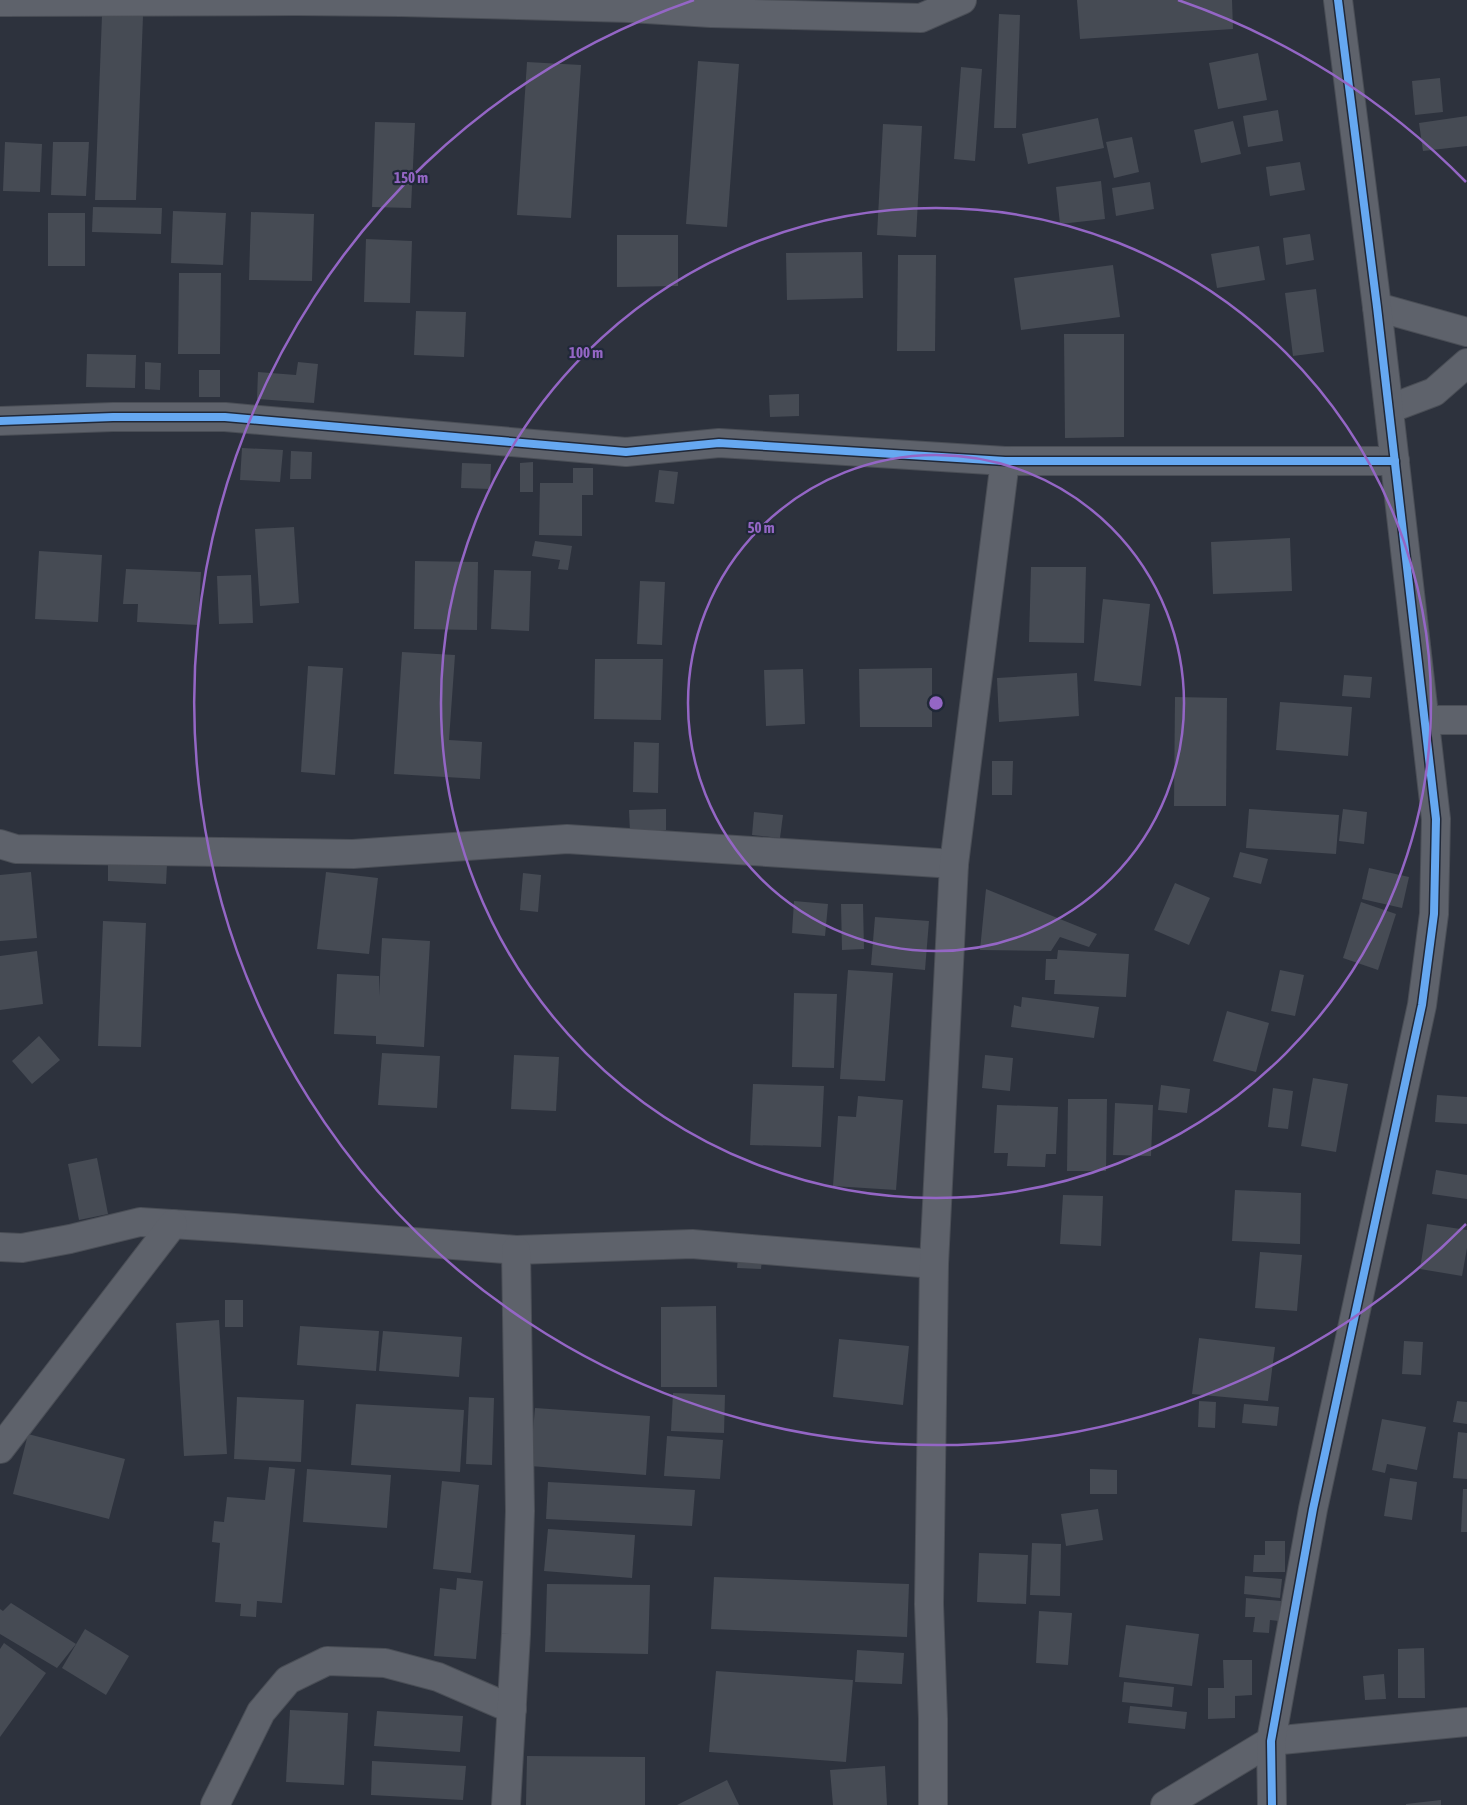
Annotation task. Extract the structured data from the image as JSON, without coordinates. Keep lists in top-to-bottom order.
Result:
{
  "rings": ["150 m", "100 m", "50 m"]
}
